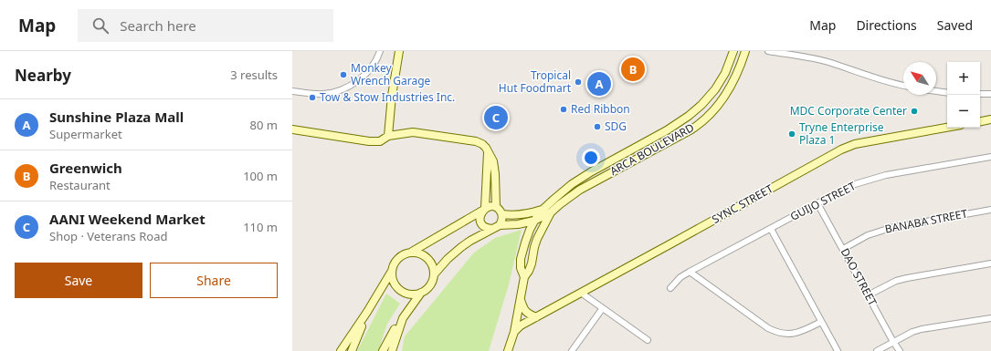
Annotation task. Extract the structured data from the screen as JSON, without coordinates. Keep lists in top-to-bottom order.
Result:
{
  "streets": {
    "street": [
      "ARCA BOULEVARD",
      "GUIJO STREET",
      "SYNC STREET",
      "BANABA STREET",
      "DAO STREET"
    ]
  },
  "crossings": [
    ["ARCA BOULEVARD", "SYNC STREET"],
    ["GUIJO STREET", "DAO STREET"],
    ["BANABA STREET", "DAO STREET"]
  ],
  "places": [
    "Monkey Wrench Garage",
    "Tropical Hut Foodmart",
    "Tow & Stow Industries Inc.",
    "Red Ribbon",
    "MDC Corporate Center",
    "SDG",
    "Tryne Enterprise Plaza 1"
  ],
  "north": "top left",
  "page": {
    "header": "Map",
    "search": "Search here",
    "nav": ["Map", "Directions", "Saved"],
    "heading": ["Nearby", "3 results"],
    "pins": ["B", "A", "C"],
    "map_buttons": ["+", "−"],
    "list": [
      {
        "mark": "A",
        "name": "Sunshine Plaza Mall",
        "note": "Supermarket",
        "value": "80 m"
      },
      {
        "mark": "B",
        "name": "Greenwich",
        "note": "Restaurant",
        "value": "100 m"
      },
      {
        "mark": "C",
        "name": "AANI Weekend Market",
        "note": "Shop · Veterans Road",
        "value": "110 m"
      }
    ],
    "buttons": ["Save", "Share"]
  }
}
